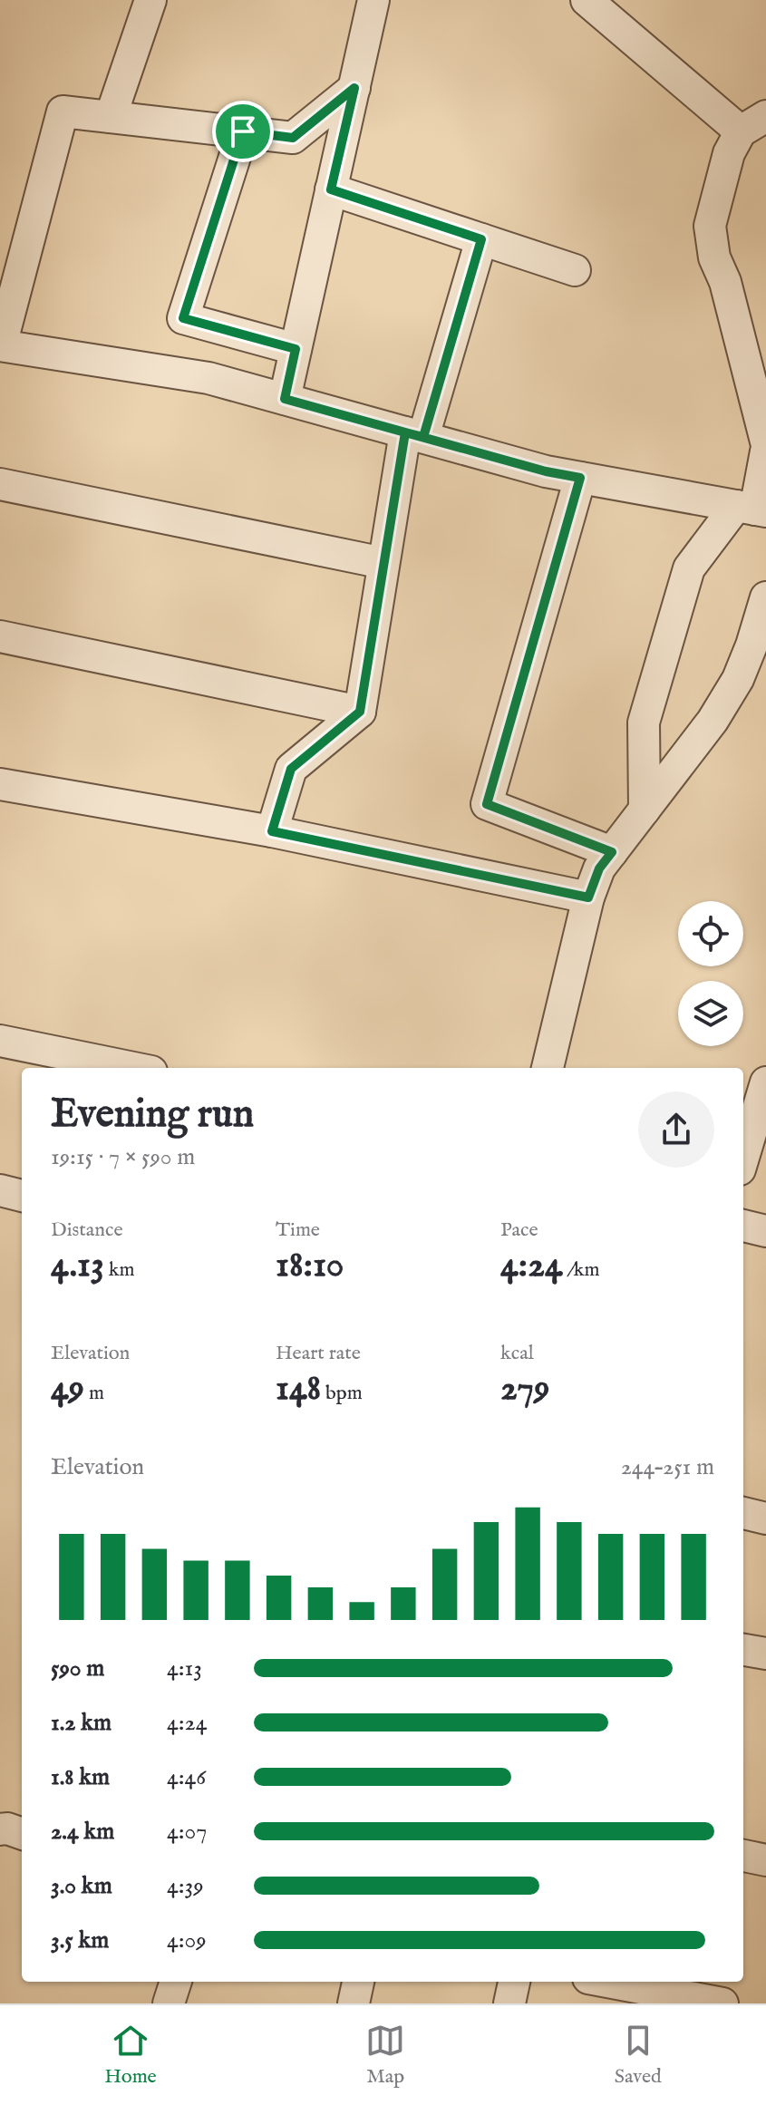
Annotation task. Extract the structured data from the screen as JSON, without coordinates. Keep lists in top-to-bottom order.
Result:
{
  "page": {
    "heading": ["Evening run", "19:15 · 7 × 590 m"],
    "stats": [
      ["Distance", "4.13 km"],
      ["Time", "18:10"],
      ["Pace", "4:24 /km"],
      ["Elevation", "49 m"],
      ["Heart rate", "148 bpm"],
      ["kcal", "279"]
    ],
    "chart": ["Elevation", "244–251 m"],
    "list": [
      {
        "name": "590 m",
        "note": "4:13"
      },
      {
        "name": "1.2 km",
        "note": "4:24"
      },
      {
        "name": "1.8 km",
        "note": "4:46"
      },
      {
        "name": "2.4 km",
        "note": "4:07"
      },
      {
        "name": "3.0 km",
        "note": "4:39"
      },
      {
        "name": "3.5 km",
        "note": "4:09"
      }
    ],
    "tabs": ["Home", "Map", "Saved"]
  }
}
